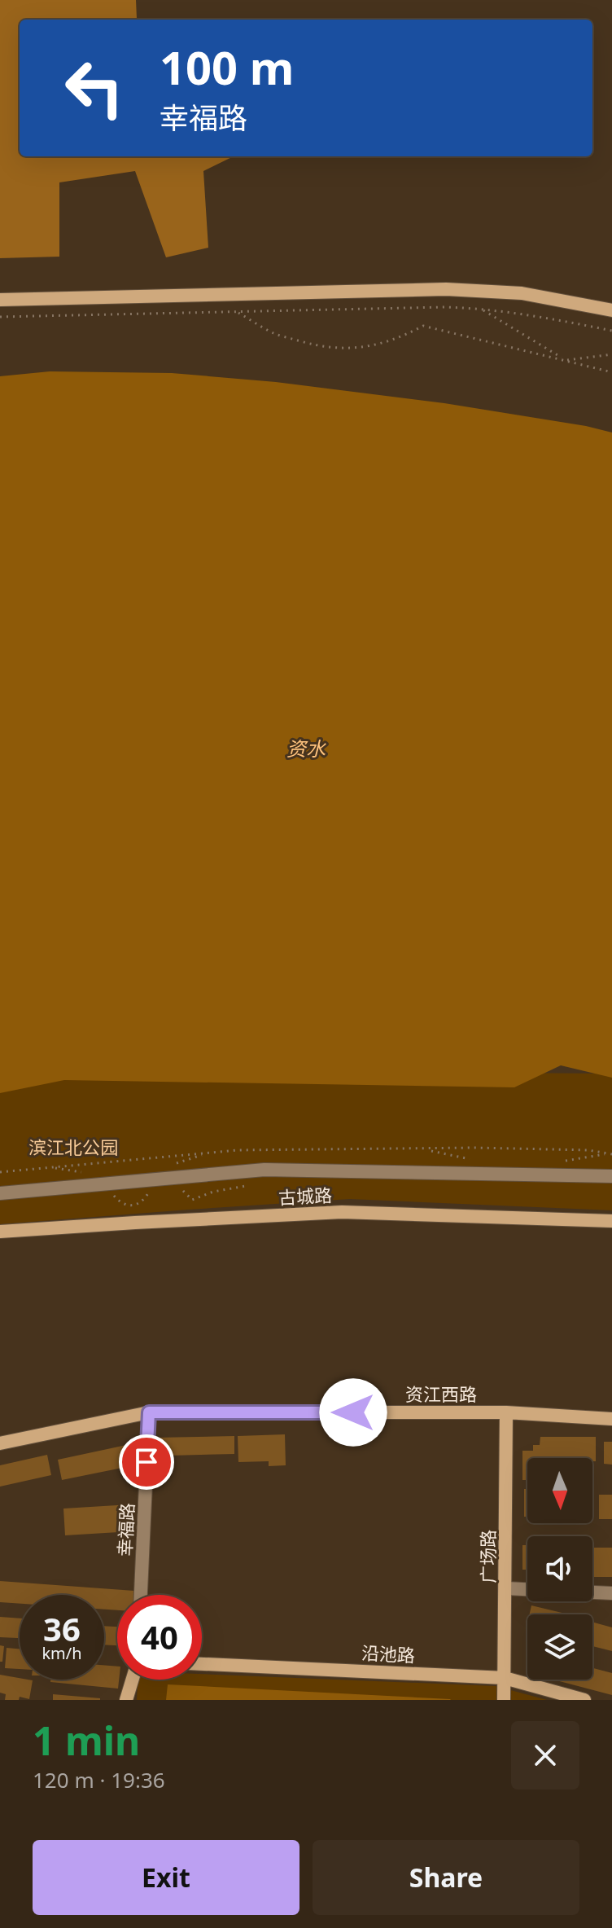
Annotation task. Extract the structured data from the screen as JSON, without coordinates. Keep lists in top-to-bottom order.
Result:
{
  "streets": {
    "street": [
      "古城路",
      "资江西路",
      "幸福路",
      "广场路",
      "沿池路"
    ]
  },
  "crossings": [
    ["资江西路", "幸福路"],
    ["资江西路", "广场路"],
    ["广场路", "沿池路"]
  ],
  "water": ["资水"],
  "parks": ["滨江北公园"],
  "north": "bottom",
  "page": {
    "turn": ["100 m", "幸福路"],
    "speed": "36 km/h",
    "limit": "40",
    "heading": ["1 min", "120 m · 19:36"],
    "buttons": ["Exit", "Share"]
  }
}
